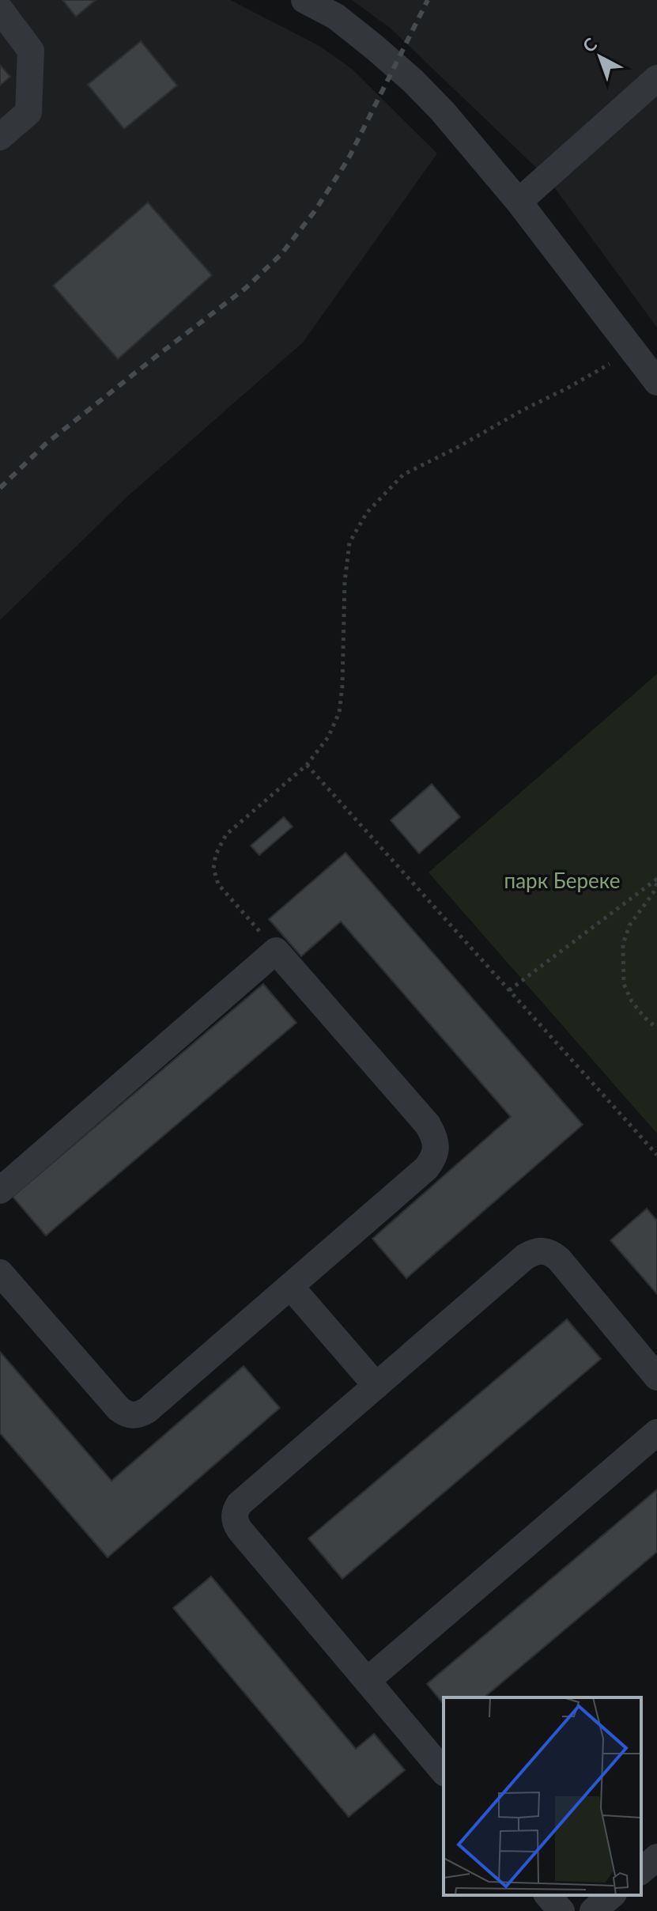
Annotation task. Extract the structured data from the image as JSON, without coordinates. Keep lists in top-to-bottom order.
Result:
{
  "parks": ["парк Береке"],
  "north": "top left"
}
